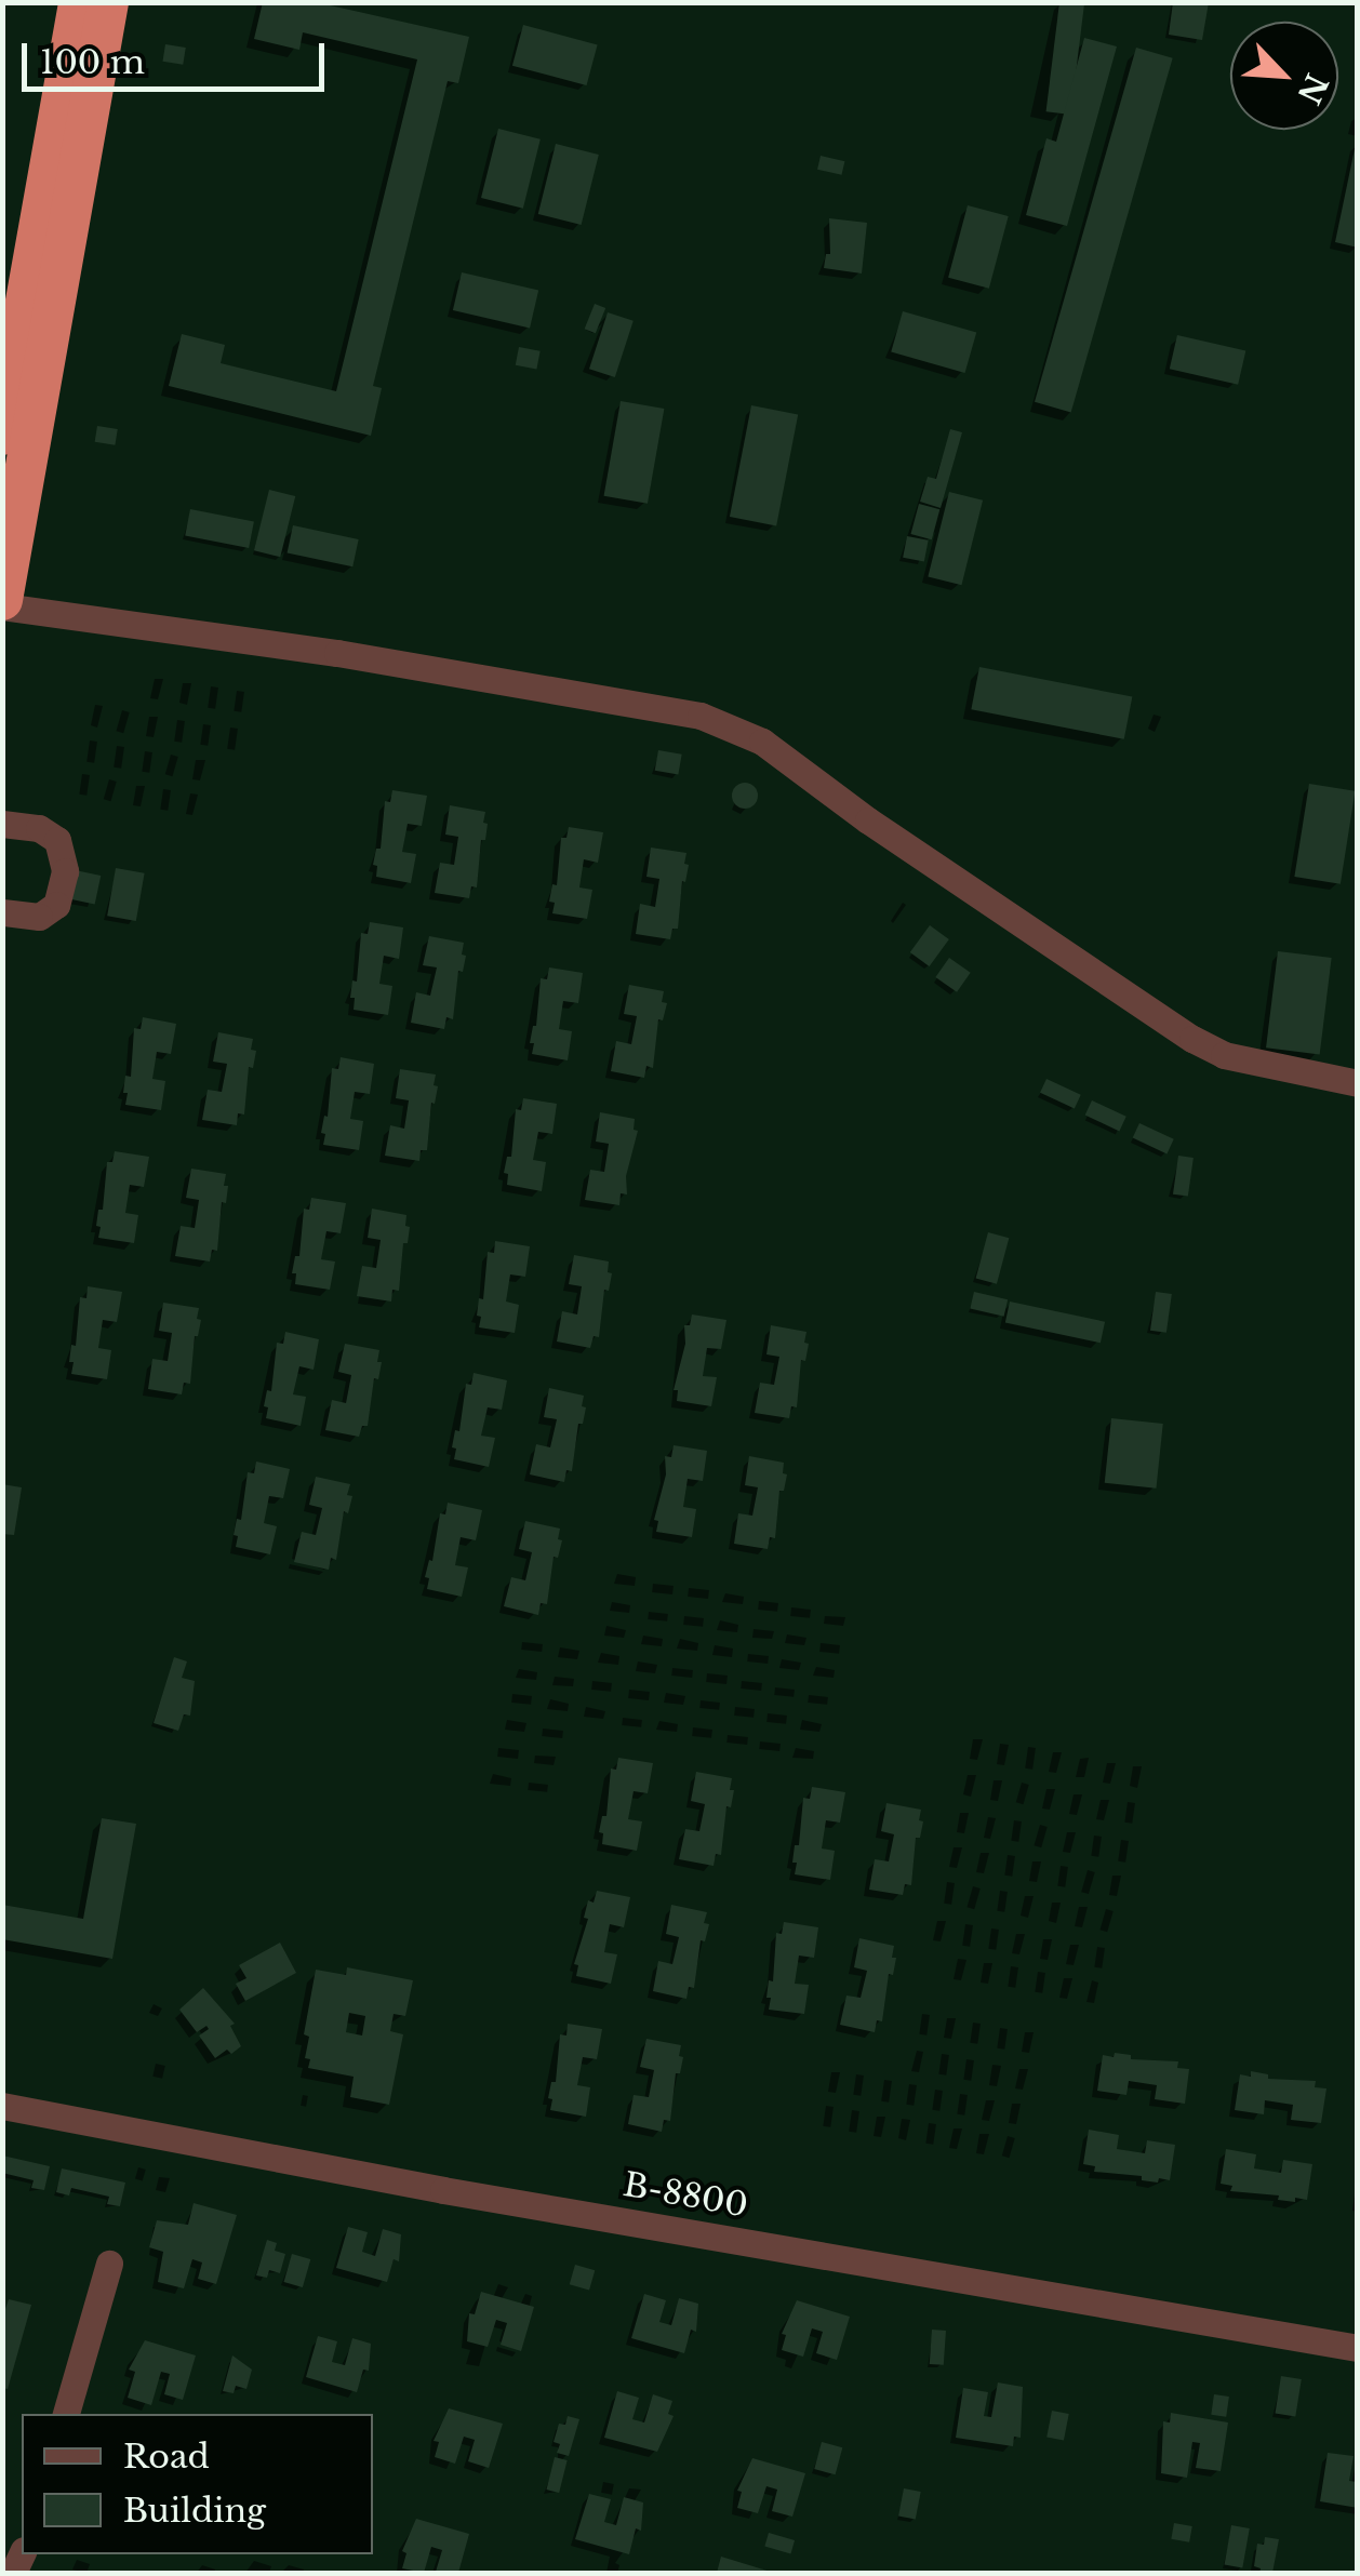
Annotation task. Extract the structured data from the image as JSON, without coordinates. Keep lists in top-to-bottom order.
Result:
{
  "streets": {
    "street": ["B-8800"]
  },
  "legend": ["Road", "Building"],
  "scale_bar": "100 m",
  "north": "bottom right"
}
